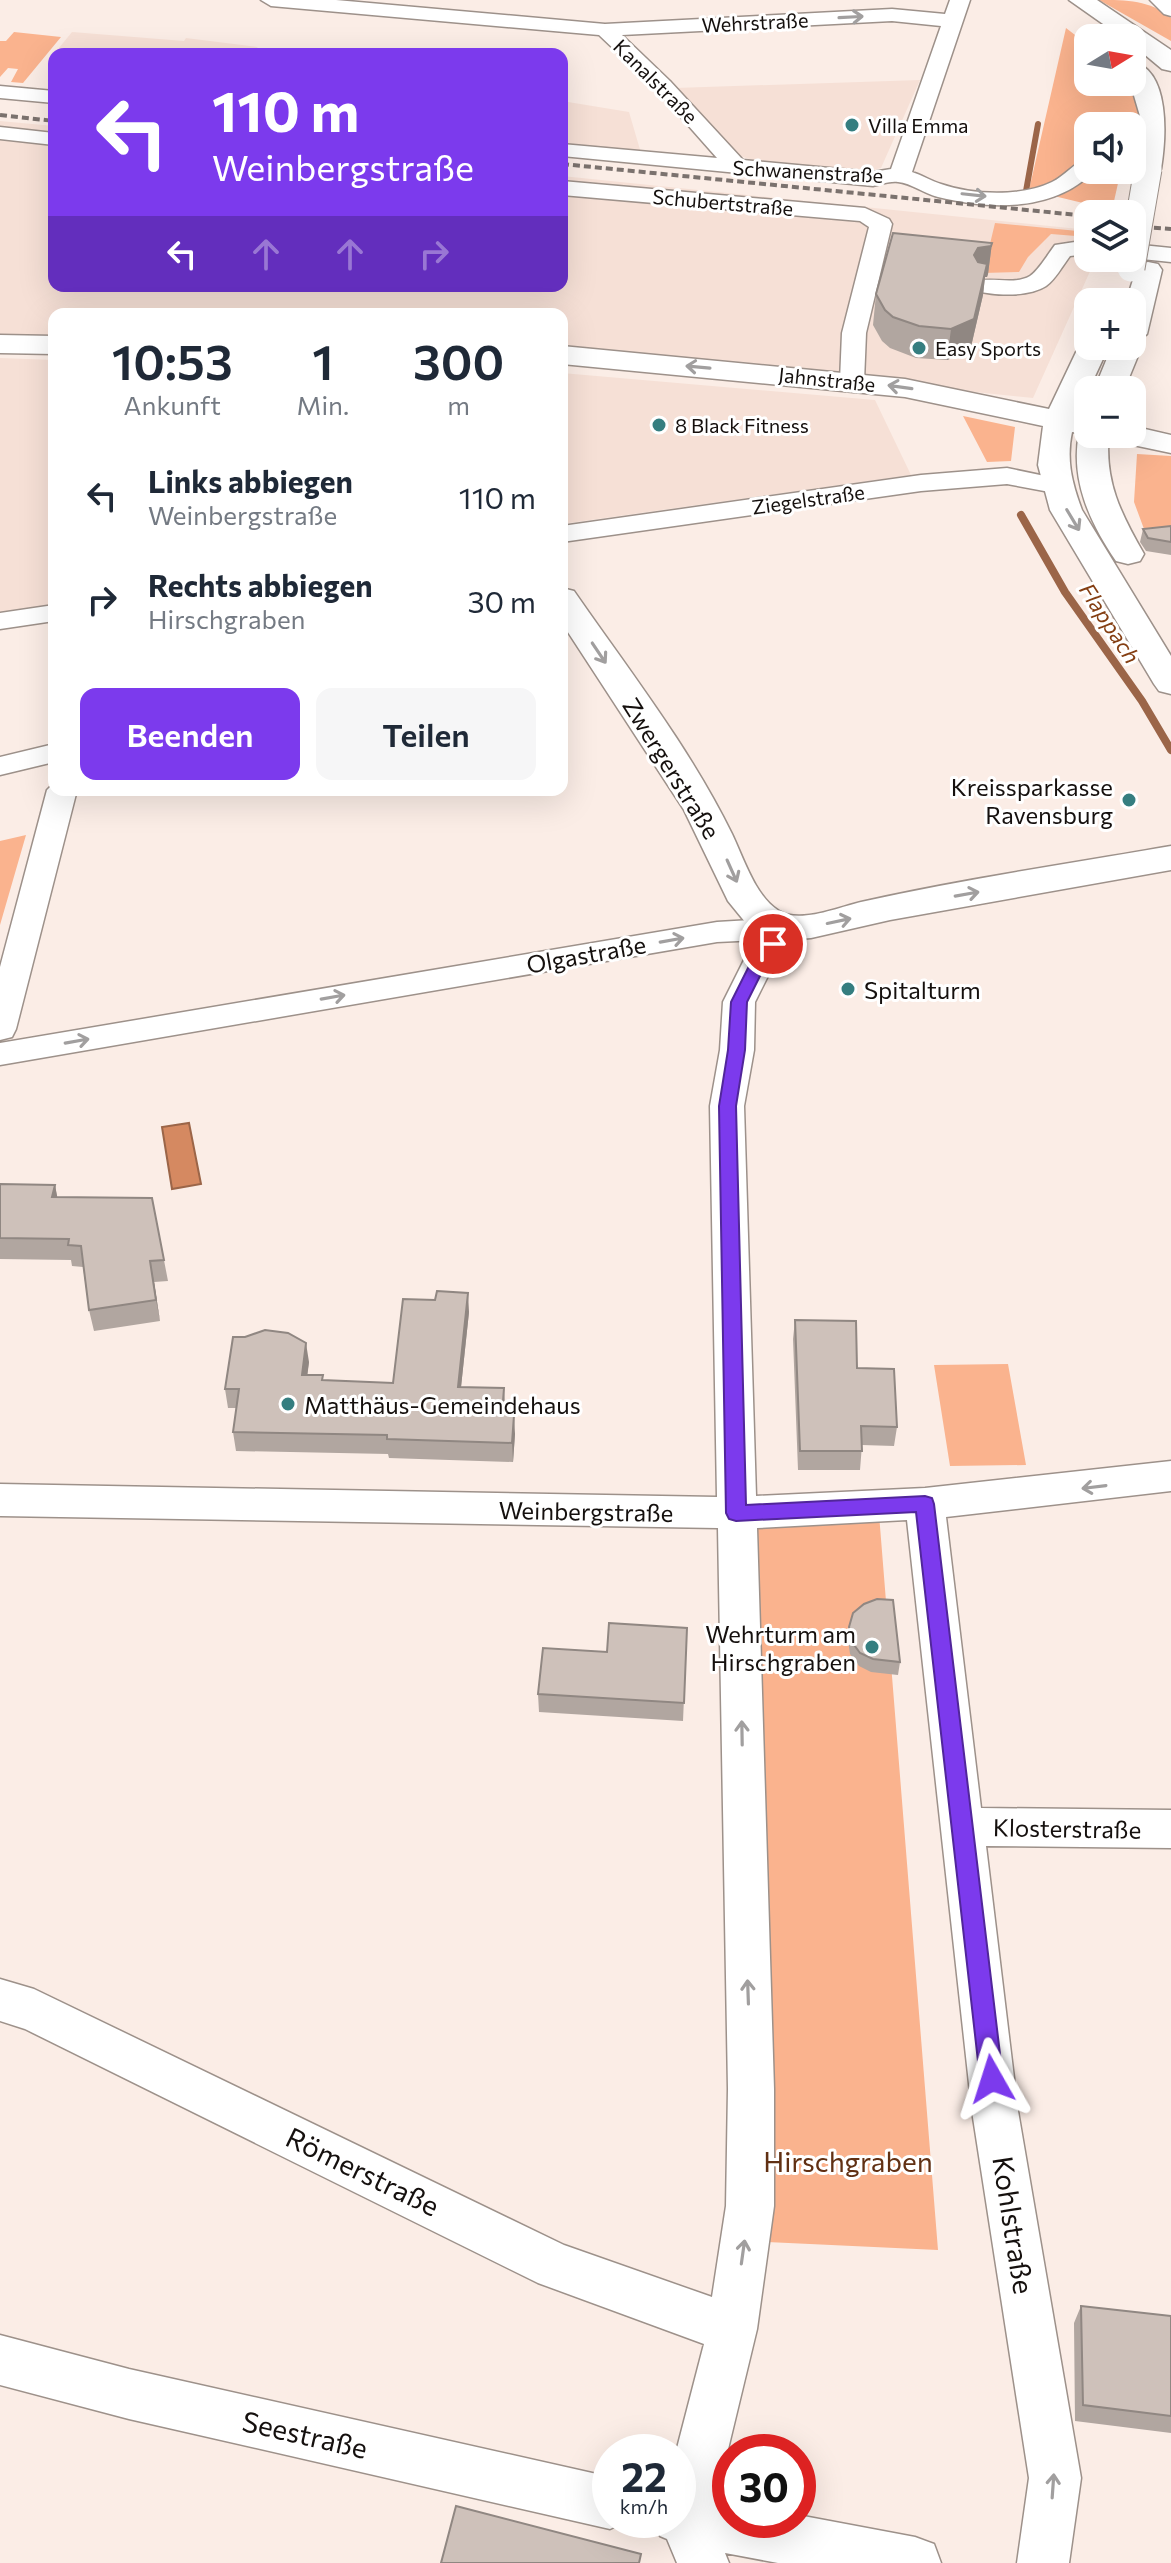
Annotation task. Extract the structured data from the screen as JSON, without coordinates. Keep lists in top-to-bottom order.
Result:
{
  "streets": {
    "main road": ["Jahnstraße", "Zwergerstraße", "Olgastraße"],
    "street": [
      "Wehrstraße",
      "Kanalstraße",
      "Schwanenstraße",
      "Schubertstraße",
      "Ziegelstraße",
      "Weinbergstraße",
      "Klosterstraße",
      "Römerstraße",
      "Kohlstraße",
      "Seestraße"
    ]
  },
  "crossings": [
    ["Wehrstraße", "Kanalstraße"],
    ["Kanalstraße", "Schwanenstraße"],
    ["Schubertstraße", "Jahnstraße"],
    ["Zwergerstraße", "Olgastraße"],
    ["Weinbergstraße", "Kohlstraße"],
    ["Klosterstraße", "Kohlstraße"]
  ],
  "one_way": [
    "Wehrstraße",
    "Jahnstraße",
    "Zwergerstraße",
    "Olgastraße"
  ],
  "water": ["Flappach"],
  "parks": ["Hirschgraben"],
  "places": [
    "Villa Emma",
    "Easy Sports",
    "8 Black Fitness",
    "Kreissparkasse Ravensburg",
    "Spitalturm",
    "Matthäus-Gemeindehaus",
    "Wehrturm am Hirschgraben"
  ],
  "north": "right",
  "page": {
    "map_buttons": ["+", "−"],
    "turn": ["110 m", "Weinbergstraße"],
    "eta": [
      "10:53",
      "Ankunft",
      "1",
      "Min.",
      "300",
      "m"
    ],
    "list": [
      {
        "name": "Links abbiegen",
        "note": "Weinbergstraße",
        "value": "110 m"
      },
      {
        "name": "Rechts abbiegen",
        "note": "Hirschgraben",
        "value": "30 m"
      }
    ],
    "buttons": ["Beenden", "Teilen"],
    "speed": "22 km/h",
    "limit": "30"
  }
}
